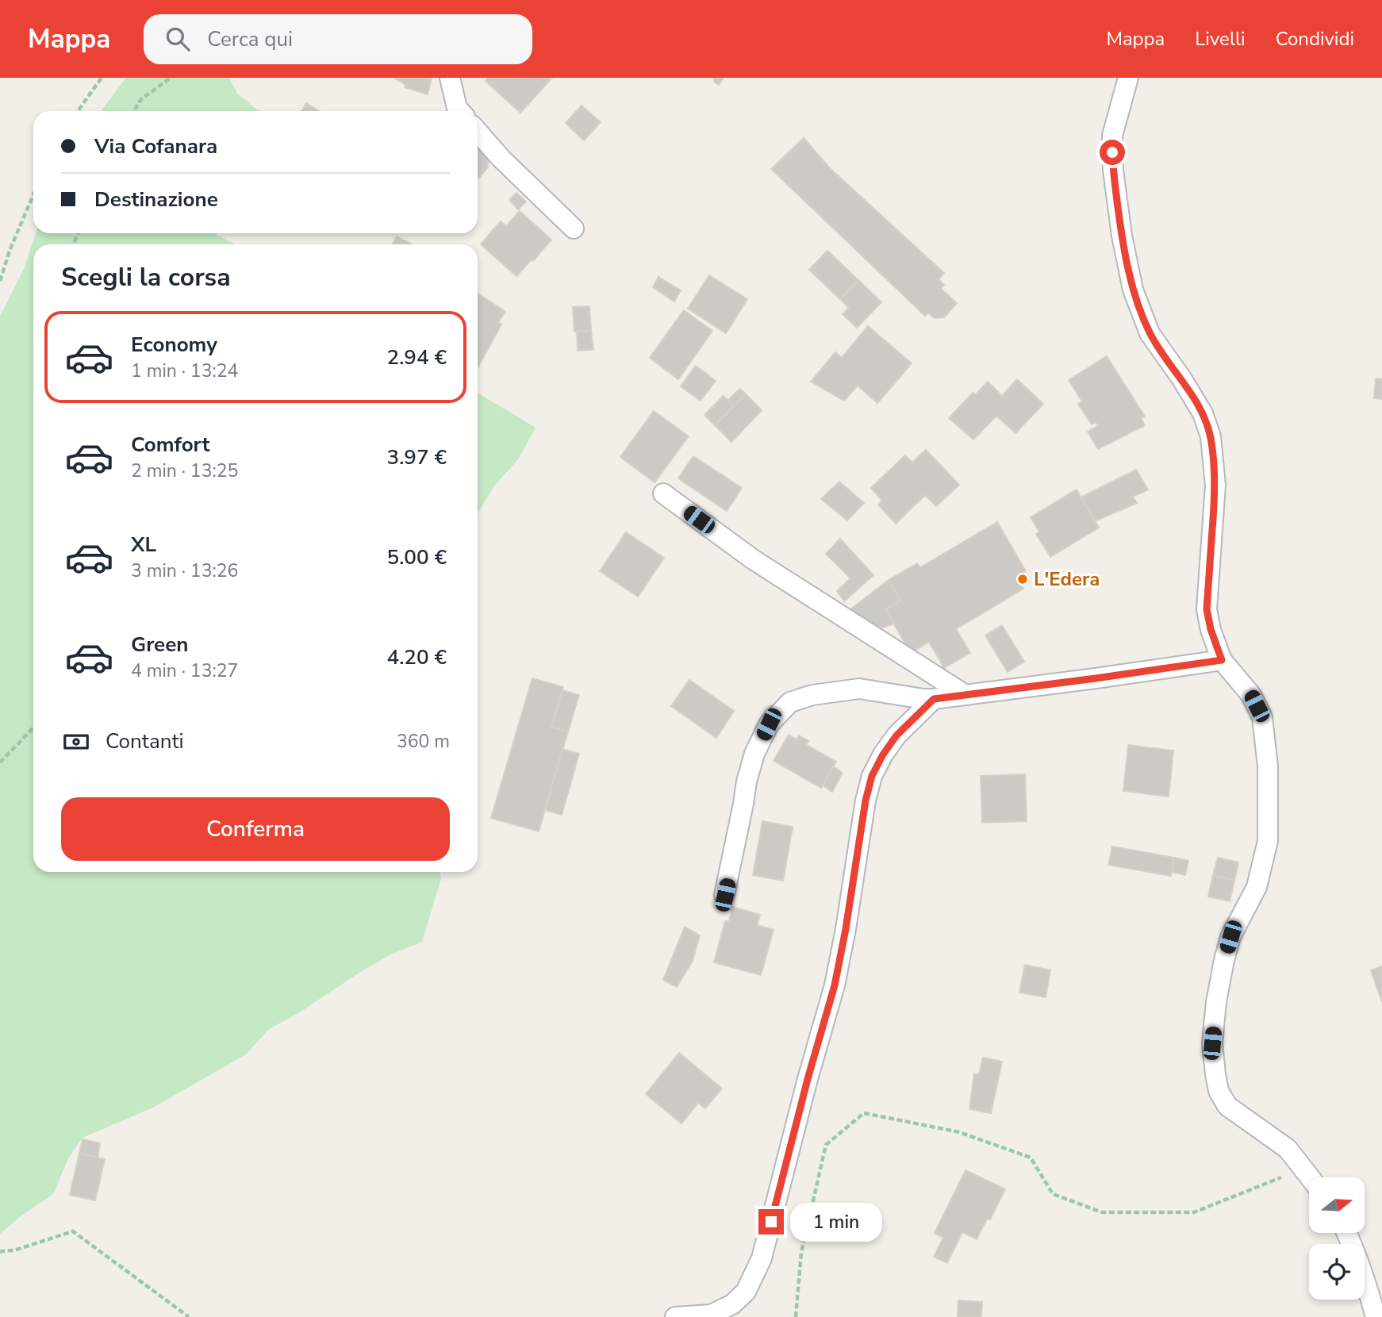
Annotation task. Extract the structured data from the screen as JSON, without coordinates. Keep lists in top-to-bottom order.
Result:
{
  "places": ["L'Edera"],
  "north": "right",
  "page": {
    "header": "Mappa",
    "search": "Cerca qui",
    "nav": ["Mappa", "Livelli", "Condividi"],
    "banner": ["Via Cofanara", "Destinazione"],
    "heading": "Scegli la corsa",
    "list": [
      {
        "name": "Economy",
        "note": "1 min · 13:24",
        "value": "2.94 €"
      },
      {
        "name": "Comfort",
        "note": "2 min · 13:25",
        "value": "3.97 €"
      },
      {
        "name": "XL",
        "note": "3 min · 13:26",
        "value": "5.00 €"
      },
      {
        "name": "Green",
        "note": "4 min · 13:27",
        "value": "4.20 €"
      }
    ],
    "pay": ["Contanti", "360 m"],
    "buttons": "Conferma",
    "bubble": "1 min"
  }
}
